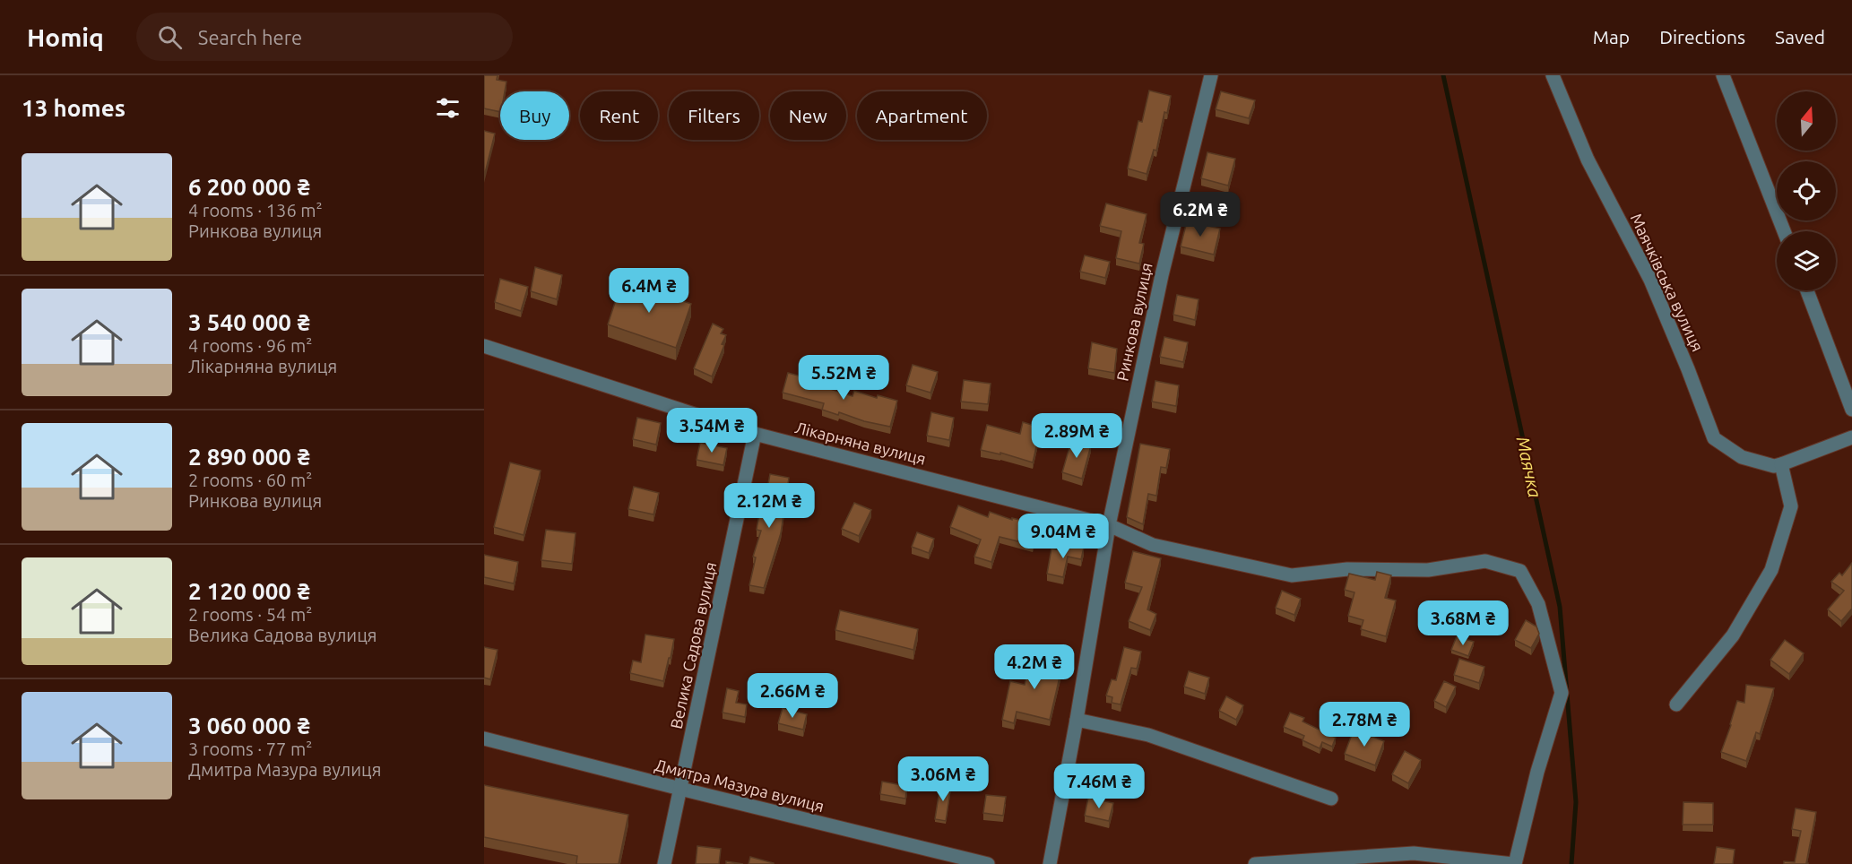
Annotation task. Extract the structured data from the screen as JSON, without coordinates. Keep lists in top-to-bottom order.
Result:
{
  "streets": {
    "street": [
      "Маячківська вулиця",
      "Ринкова вулиця",
      "Лікарняна вулиця",
      "Велика Садова вулиця",
      "Дмитра Мазура вулиця"
    ]
  },
  "crossings": [
    ["Ринкова вулиця", "Лікарняна вулиця"],
    ["Лікарняна вулиця", "Велика Садова вулиця"],
    ["Велика Садова вулиця", "Дмитра Мазура вулиця"]
  ],
  "water": ["Маячка"],
  "north": "top",
  "page": {
    "header": "Homiq",
    "search": "Search here",
    "nav": ["Map", "Directions", "Saved"],
    "heading": "13 homes",
    "chip": [
      "Buy",
      "Rent",
      "Filters",
      "New",
      "Apartment"
    ],
    "list": [
      {
        "name": "6 200 000 ₴",
        "note": "4 rooms · 136 m² · Ринкова вулиця"
      },
      {
        "name": "3 540 000 ₴",
        "note": "4 rooms · 96 m² · Лікарняна вулиця"
      },
      {
        "name": "2 890 000 ₴",
        "note": "2 rooms · 60 m² · Ринкова вулиця"
      },
      {
        "name": "2 120 000 ₴",
        "note": "2 rooms · 54 m² · Велика Садова вулиця"
      },
      {
        "name": "3 060 000 ₴",
        "note": "3 rooms · 77 m² · Дмитра Мазура вулиця"
      }
    ],
    "price": [
      "6.2M ₴",
      "6.4M ₴",
      "5.52M ₴",
      "3.54M ₴",
      "2.89M ₴",
      "2.12M ₴",
      "9.04M ₴",
      "3.68M ₴",
      "4.2M ₴",
      "2.66M ₴",
      "2.78M ₴",
      "3.06M ₴",
      "7.46M ₴"
    ]
  }
}
